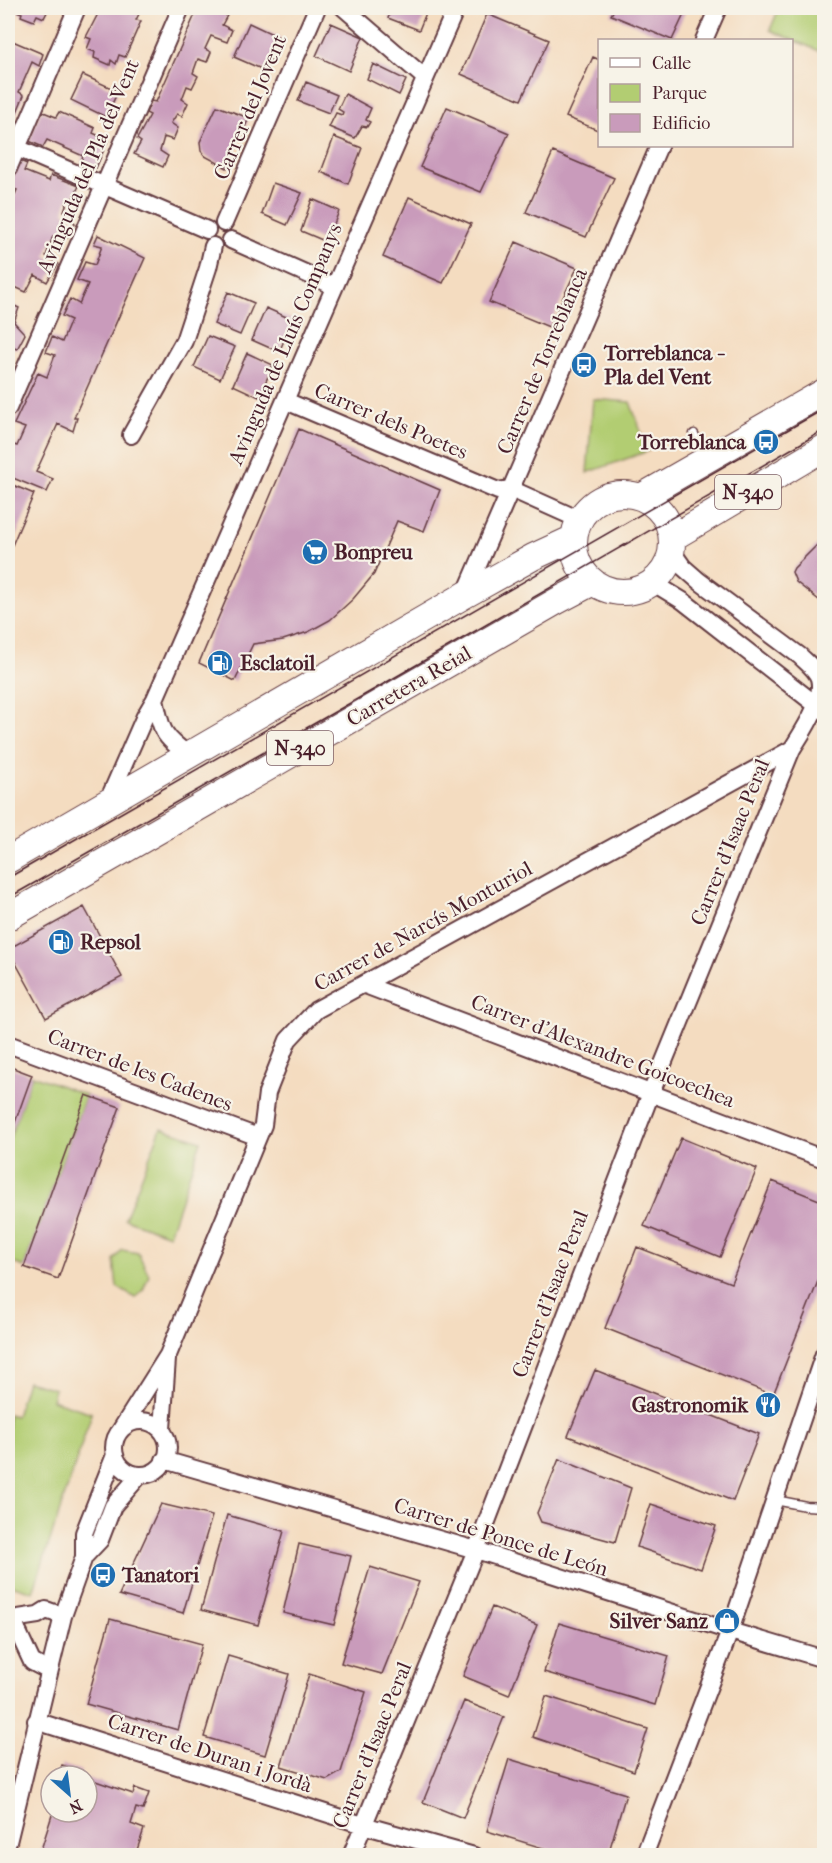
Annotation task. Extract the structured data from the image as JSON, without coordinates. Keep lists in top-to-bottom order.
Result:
{
  "streets": {
    "main road": ["N-340", "Carretera Reial"],
    "street": [
      "Carrer del Jovent",
      "Avinguda del Pla del Vent",
      "Avinguda de Lluís Companys",
      "Carrer de Torreblanca",
      "Carrer dels Poetes",
      "Carrer d'Isaac Peral",
      "Carrer de Narcís Monturiol",
      "Carrer d'Alexandre Goicoechea",
      "Carrer de les Cadenes",
      "Carrer de Ponce de León",
      "Carrer de Duran i Jordà"
    ]
  },
  "crossings": [
    ["Avinguda de Lluís Companys", "Carrer dels Poetes"],
    ["Avinguda de Lluís Companys", "N-340"],
    ["Carrer de Torreblanca", "Carrer dels Poetes"],
    ["Carrer de Torreblanca", "N-340"],
    ["Carrer dels Poetes", "N-340"],
    ["Carrer dels Poetes", "Carretera Reial"],
    ["N-340", "Carretera Reial"],
    ["Carrer d'Isaac Peral", "Carrer de Narcís Monturiol"],
    ["Carrer d'Isaac Peral", "Carrer d'Alexandre Goicoechea"],
    ["Carrer d'Isaac Peral", "Carrer de Ponce de León"],
    ["Carrer d'Isaac Peral", "Carrer de Duran i Jordà"],
    ["Carrer de Narcís Monturiol", "Carrer d'Alexandre Goicoechea"],
    ["Carrer de Narcís Monturiol", "Carrer de les Cadenes"],
    ["Carrer de Narcís Monturiol", "Carrer de Ponce de León"]
  ],
  "places": {
    "bus stop": ["Torreblanca - Pla del Vent", "Torreblanca", "Tanatori"],
    "supermarket": ["Bonpreu"],
    "fuel station": ["Esclatoil", "Repsol"],
    "restaurant": ["Gastronomik"],
    "shop": ["Silver Sanz"]
  },
  "legend": ["Calle", "Parque", "Edificio"],
  "north": "bottom right"
}
